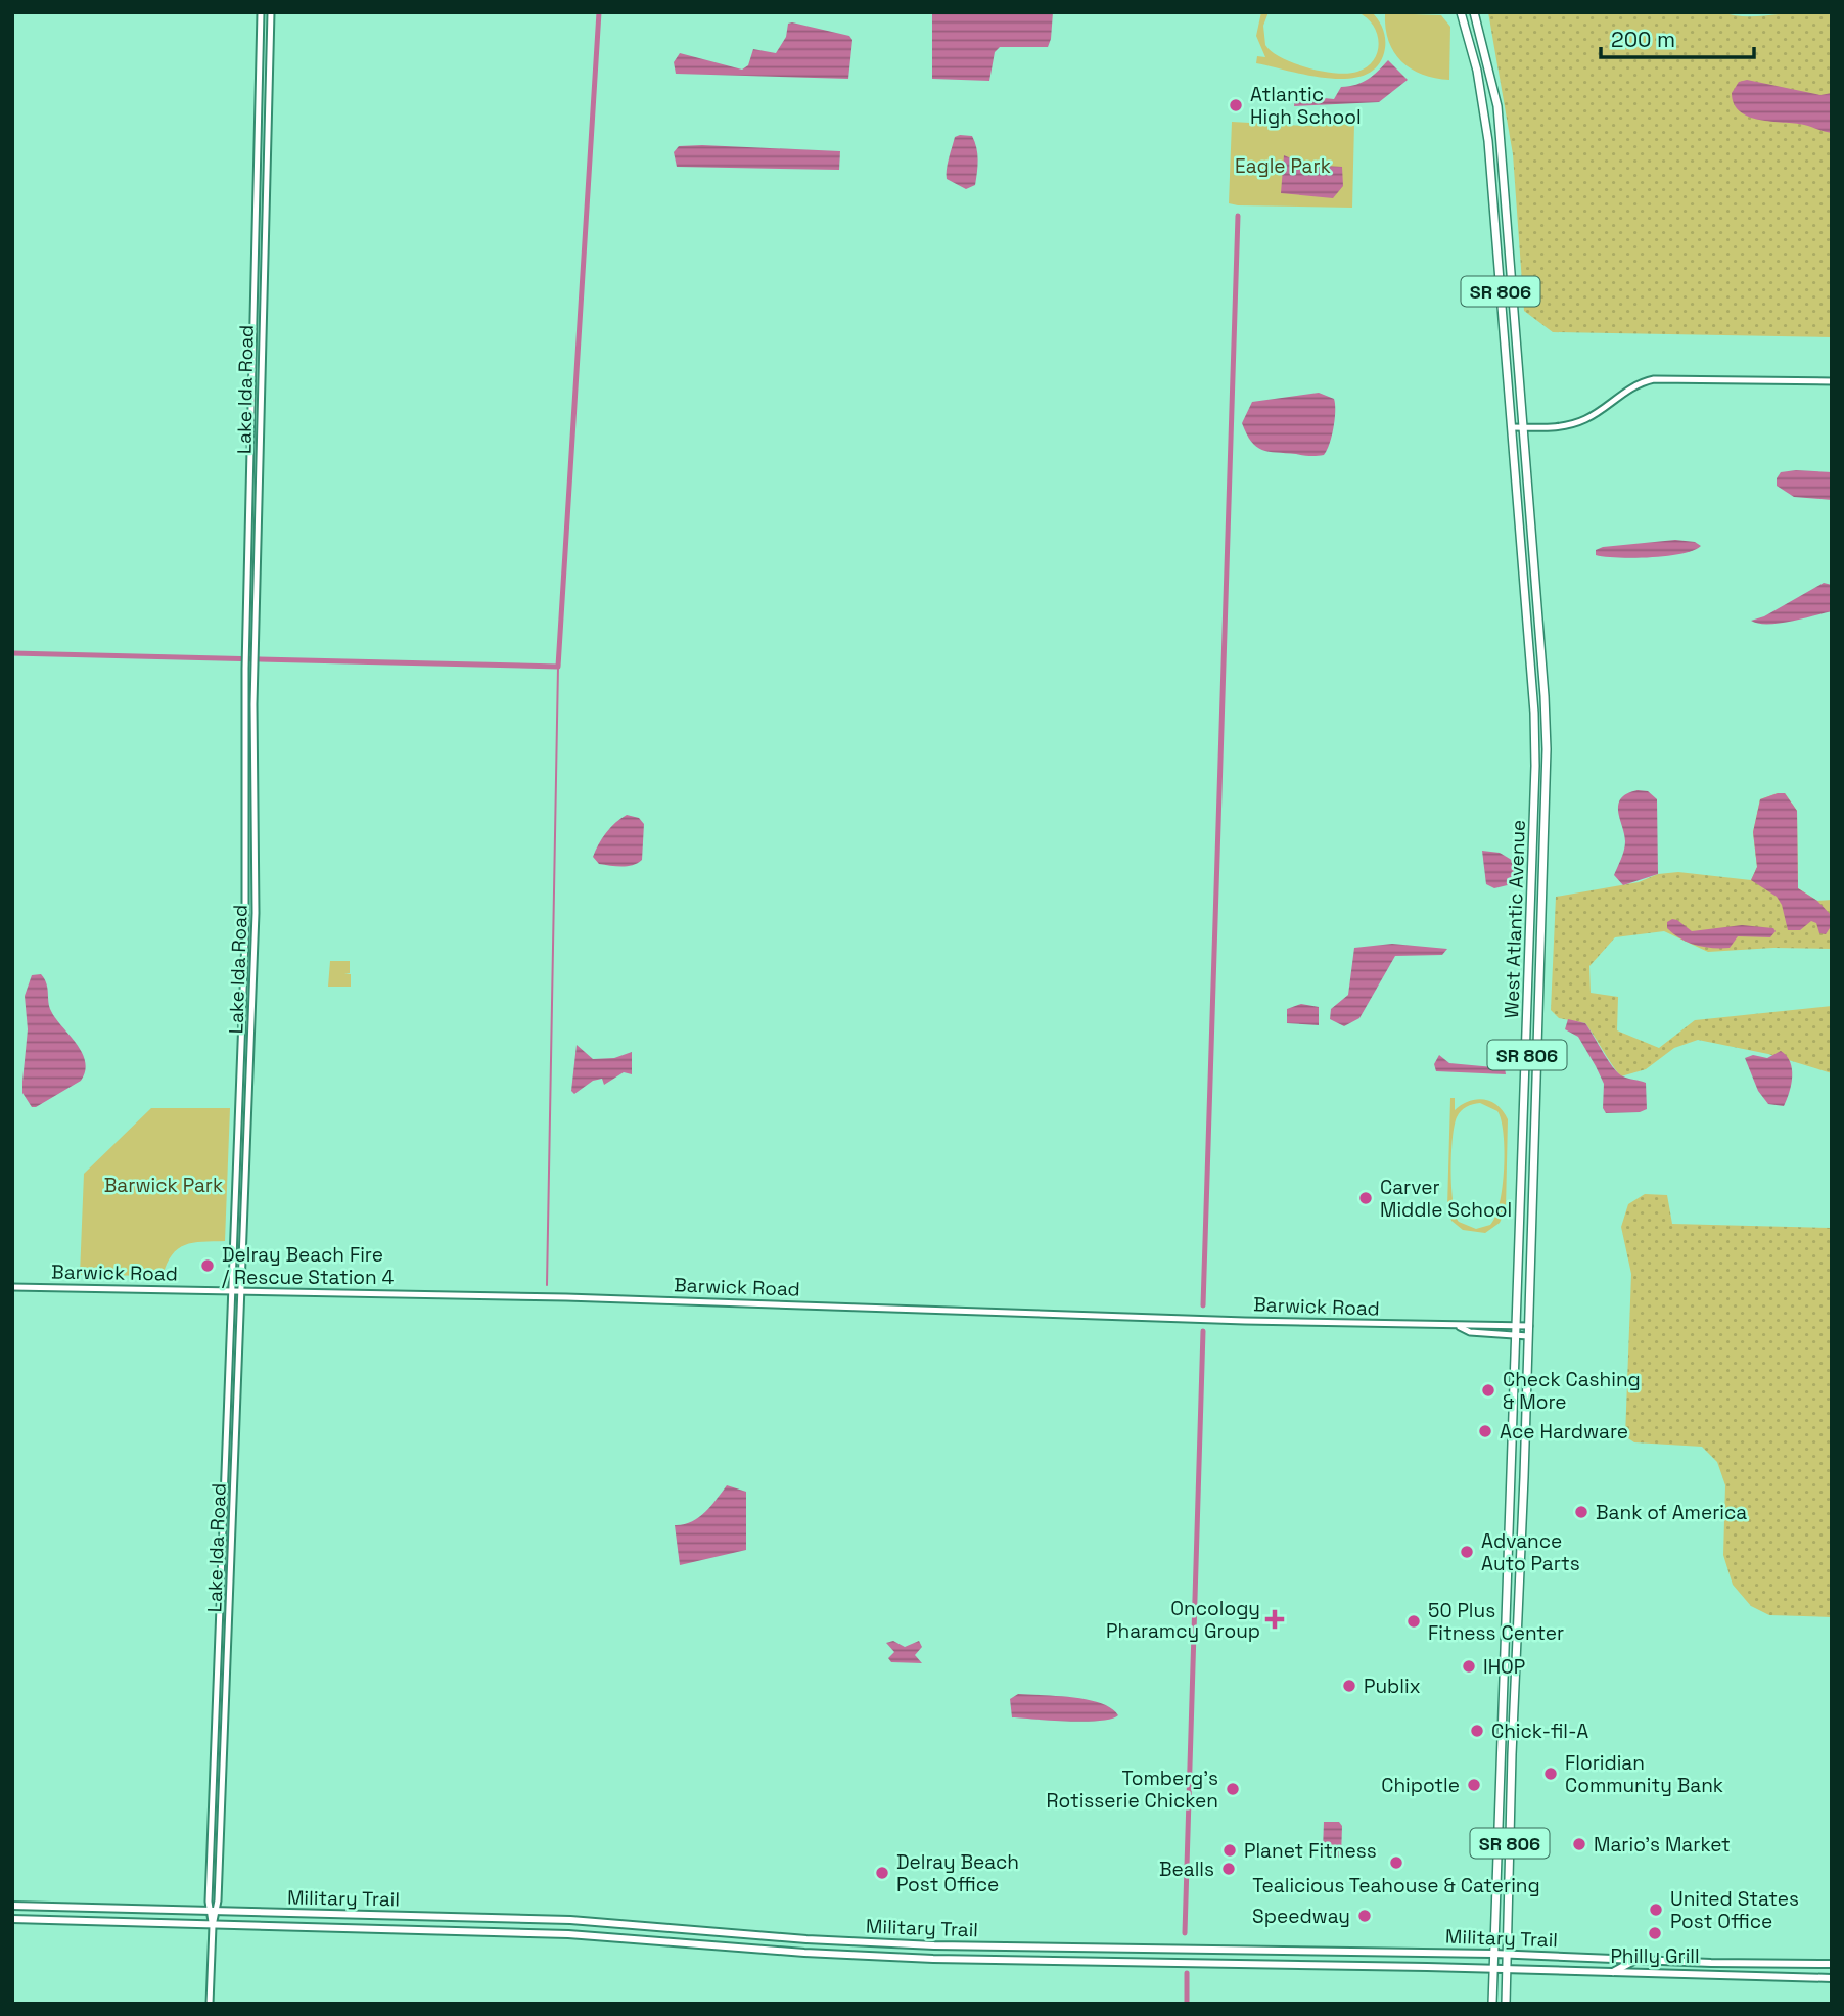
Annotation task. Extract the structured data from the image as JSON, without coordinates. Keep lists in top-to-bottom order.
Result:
{
  "streets": {
    "main road": ["SR 806", "West Atlantic Avenue", "Military Trail"],
    "street": ["Lake Ida Road", "Barwick Road"]
  },
  "crossings": [
    ["Lake Ida Road", "Barwick Road"],
    ["Lake Ida Road", "Military Trail"],
    ["West Atlantic Avenue", "Barwick Road"],
    ["West Atlantic Avenue", "Military Trail"]
  ],
  "parks": ["Eagle Park", "Barwick Park"],
  "places": {
    "other": [
      "Atlantic High School",
      "Carver Middle School",
      "Delray Beach Fire / Rescue Station 4",
      "Check Cashing & More",
      "Ace Hardware",
      "Bank of America",
      "Advance Auto Parts",
      "50 Plus Fitness Center",
      "IHOP",
      "Publix",
      "Chick-fil-A",
      "Floridian Community Bank",
      "Chipotle",
      "Tomberg's Rotisserie Chicken",
      "Mario's Market",
      "Planet Fitness",
      "Tealicious Teahouse & Catering",
      "Bealls",
      "Delray Beach Post Office",
      "United States Post Office",
      "Speedway",
      "Philly Grill"
    ],
    "health": ["Oncology Pharamcy Group"]
  },
  "scale_bar": "200 m"
}
